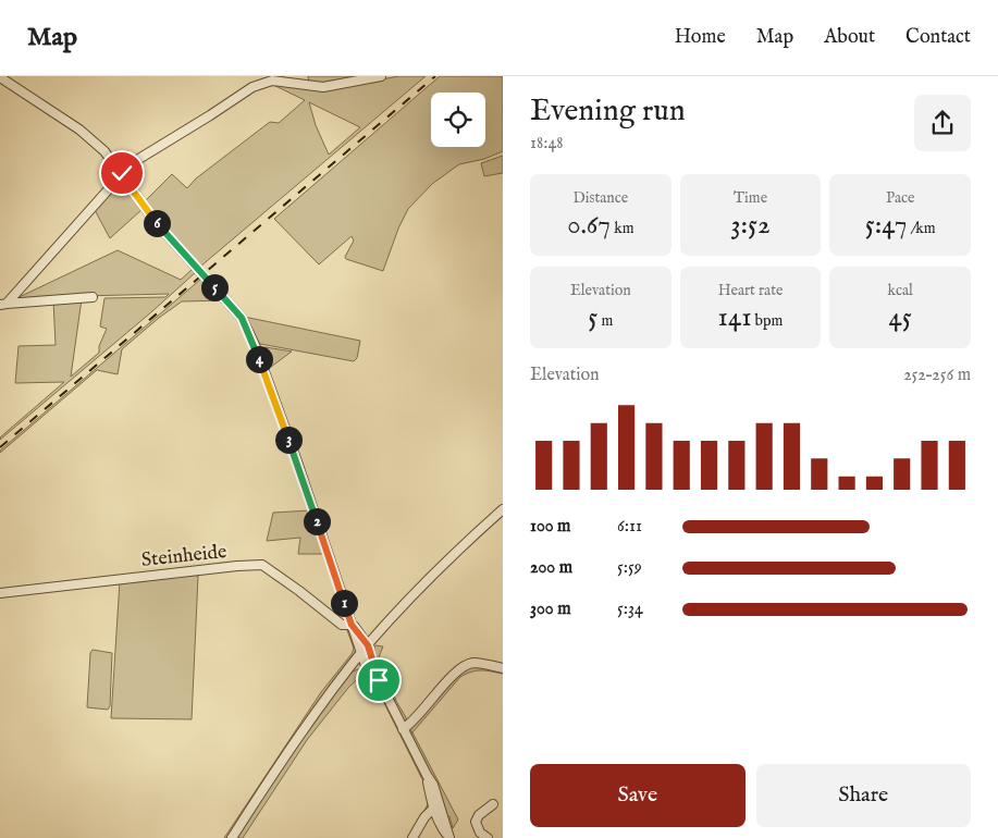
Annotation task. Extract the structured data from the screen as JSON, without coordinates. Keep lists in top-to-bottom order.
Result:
{
  "streets": {
    "street": ["Steinheide"]
  },
  "page": {
    "header": "Map",
    "nav": [
      "Home",
      "Map",
      "About",
      "Contact"
    ],
    "heading": ["Evening run", "18:48"],
    "stats": [
      ["Distance", "0.67 km"],
      ["Time", "3:52"],
      ["Pace", "5:47 /km"],
      ["Elevation", "5 m"],
      ["Heart rate", "141 bpm"],
      ["kcal", "45"]
    ],
    "pins": [
      "6",
      "5",
      "4",
      "3",
      "2",
      "1"
    ],
    "chart": ["Elevation", "252–256 m"],
    "list": [
      {
        "name": "100 m",
        "note": "6:11"
      },
      {
        "name": "200 m",
        "note": "5:59"
      },
      {
        "name": "300 m",
        "note": "5:34"
      }
    ],
    "buttons": ["Save", "Share"]
  }
}
